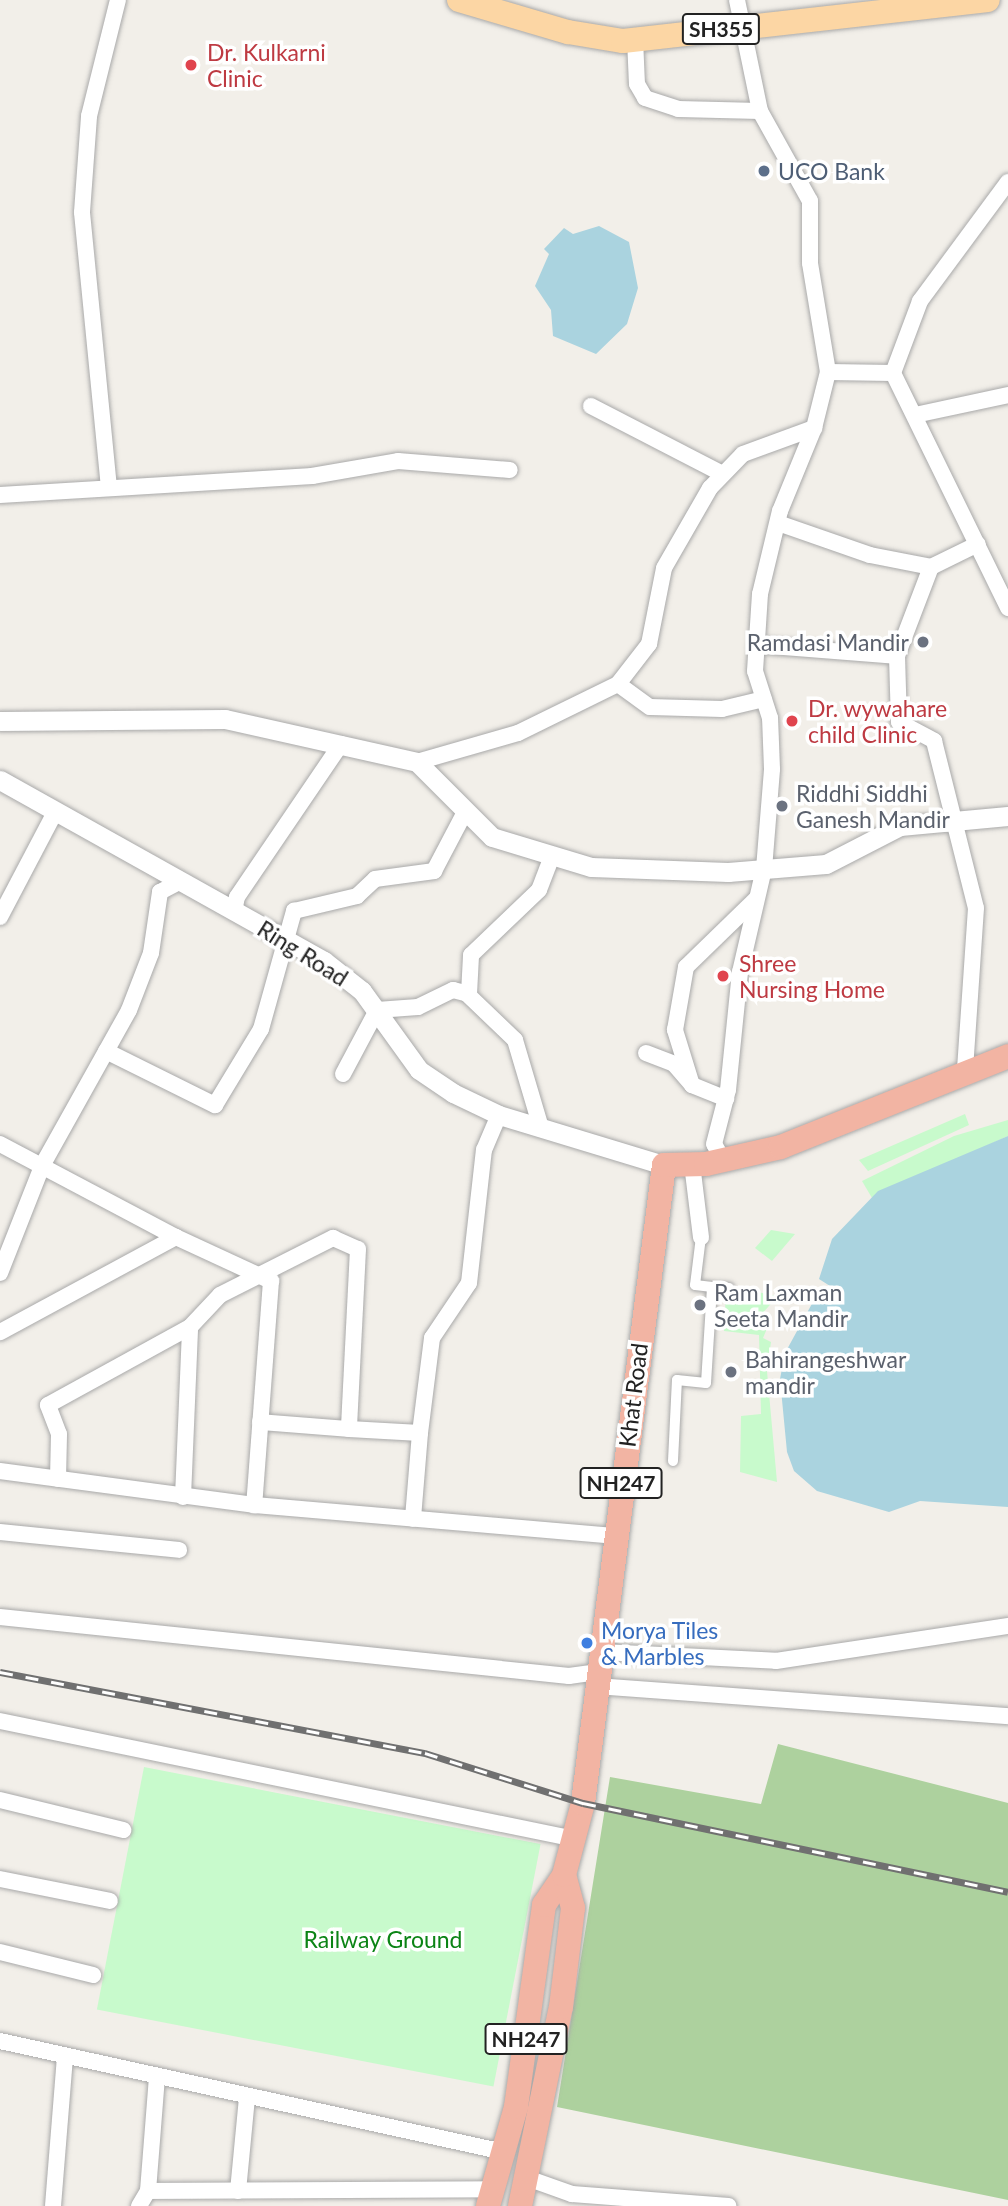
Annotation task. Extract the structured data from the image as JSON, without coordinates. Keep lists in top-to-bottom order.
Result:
{
  "streets": {
    "highway": ["Khat Road", "NH247"],
    "main road": ["SH355"],
    "street": ["Ring Road"]
  },
  "crossings": [
    ["Ring Road", "Khat Road"]
  ],
  "parks": ["Railway Ground"],
  "places": [
    "Dr. Kulkarni Clinic",
    "UCO Bank",
    "Ramdasi Mandir",
    "Dr. wywahare child Clinic",
    "Riddhi Siddhi Ganesh Mandir",
    "Shree Nursing Home",
    "Ram Laxman Seeta Mandir",
    "Bahirangeshwar mandir",
    "Morya Tiles & Marbles"
  ]
}
